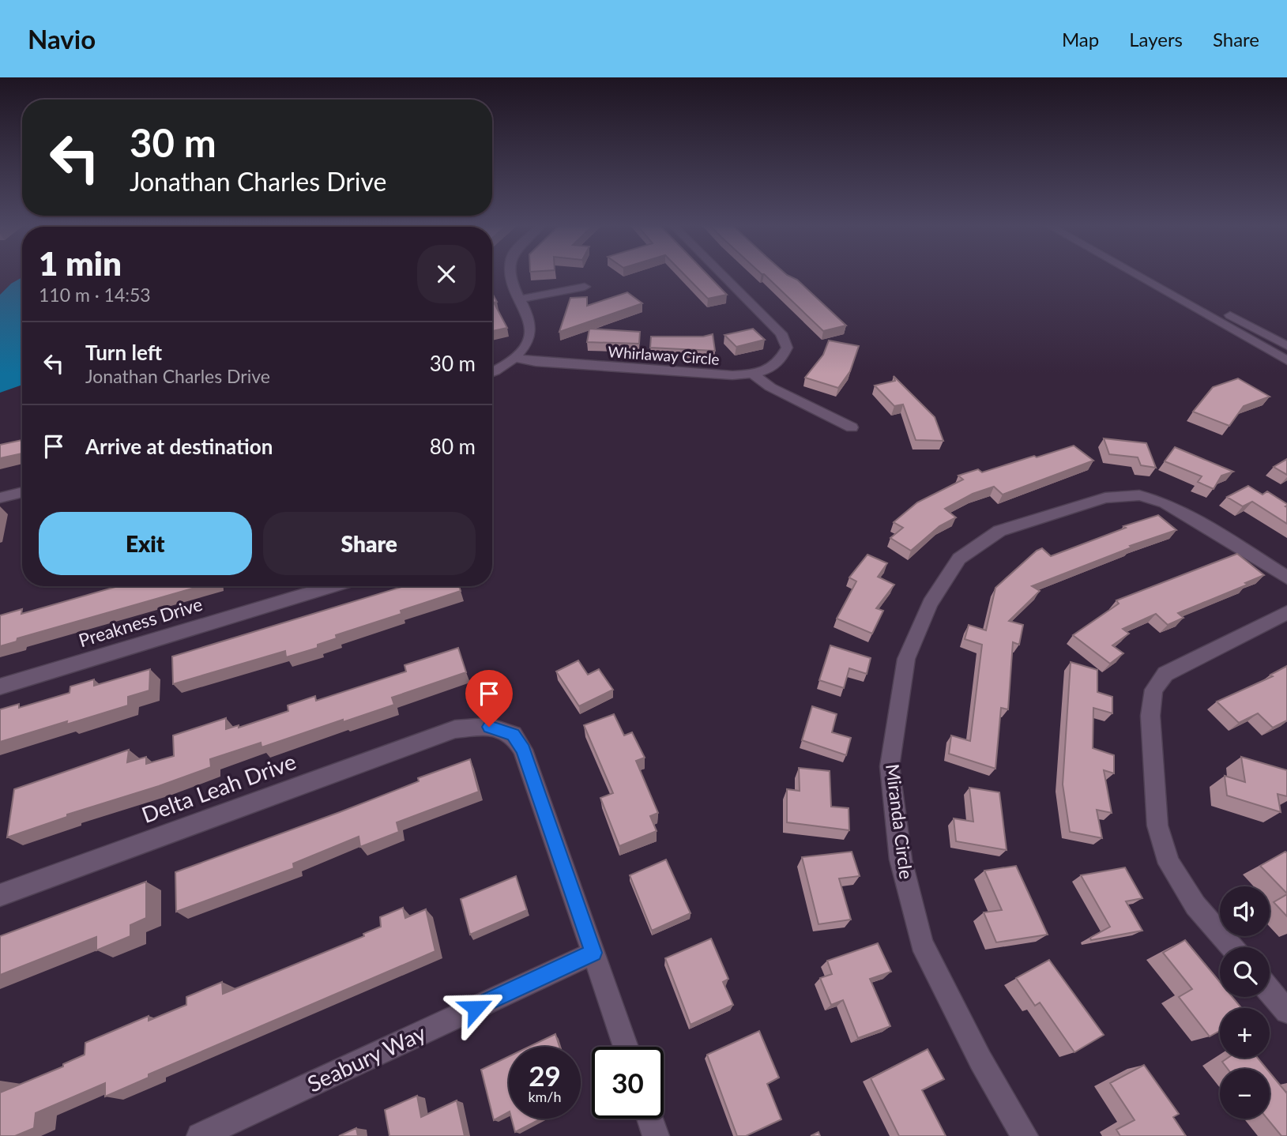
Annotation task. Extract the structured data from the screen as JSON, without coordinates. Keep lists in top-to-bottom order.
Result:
{
  "streets": {
    "street": [
      "Whirlaway Circle",
      "Preakness Drive",
      "Delta Leah Drive",
      "Miranda Circle",
      "Seabury Way"
    ]
  },
  "crossings": [
    ["Delta Leah Drive", "Seabury Way"]
  ],
  "page": {
    "header": "Navio",
    "nav": ["Map", "Layers", "Share"],
    "turn": ["30 m", "Jonathan Charles Drive"],
    "heading": ["1 min", "110 m · 14:53"],
    "list": [
      {
        "name": "Turn left",
        "note": "Jonathan Charles Drive",
        "value": "30 m"
      },
      {
        "name": "Arrive at destination",
        "value": "80 m"
      }
    ],
    "buttons": ["Exit", "Share"],
    "map_buttons": ["+", "−"],
    "speed": "29 km/h",
    "limit": "30"
  }
}
